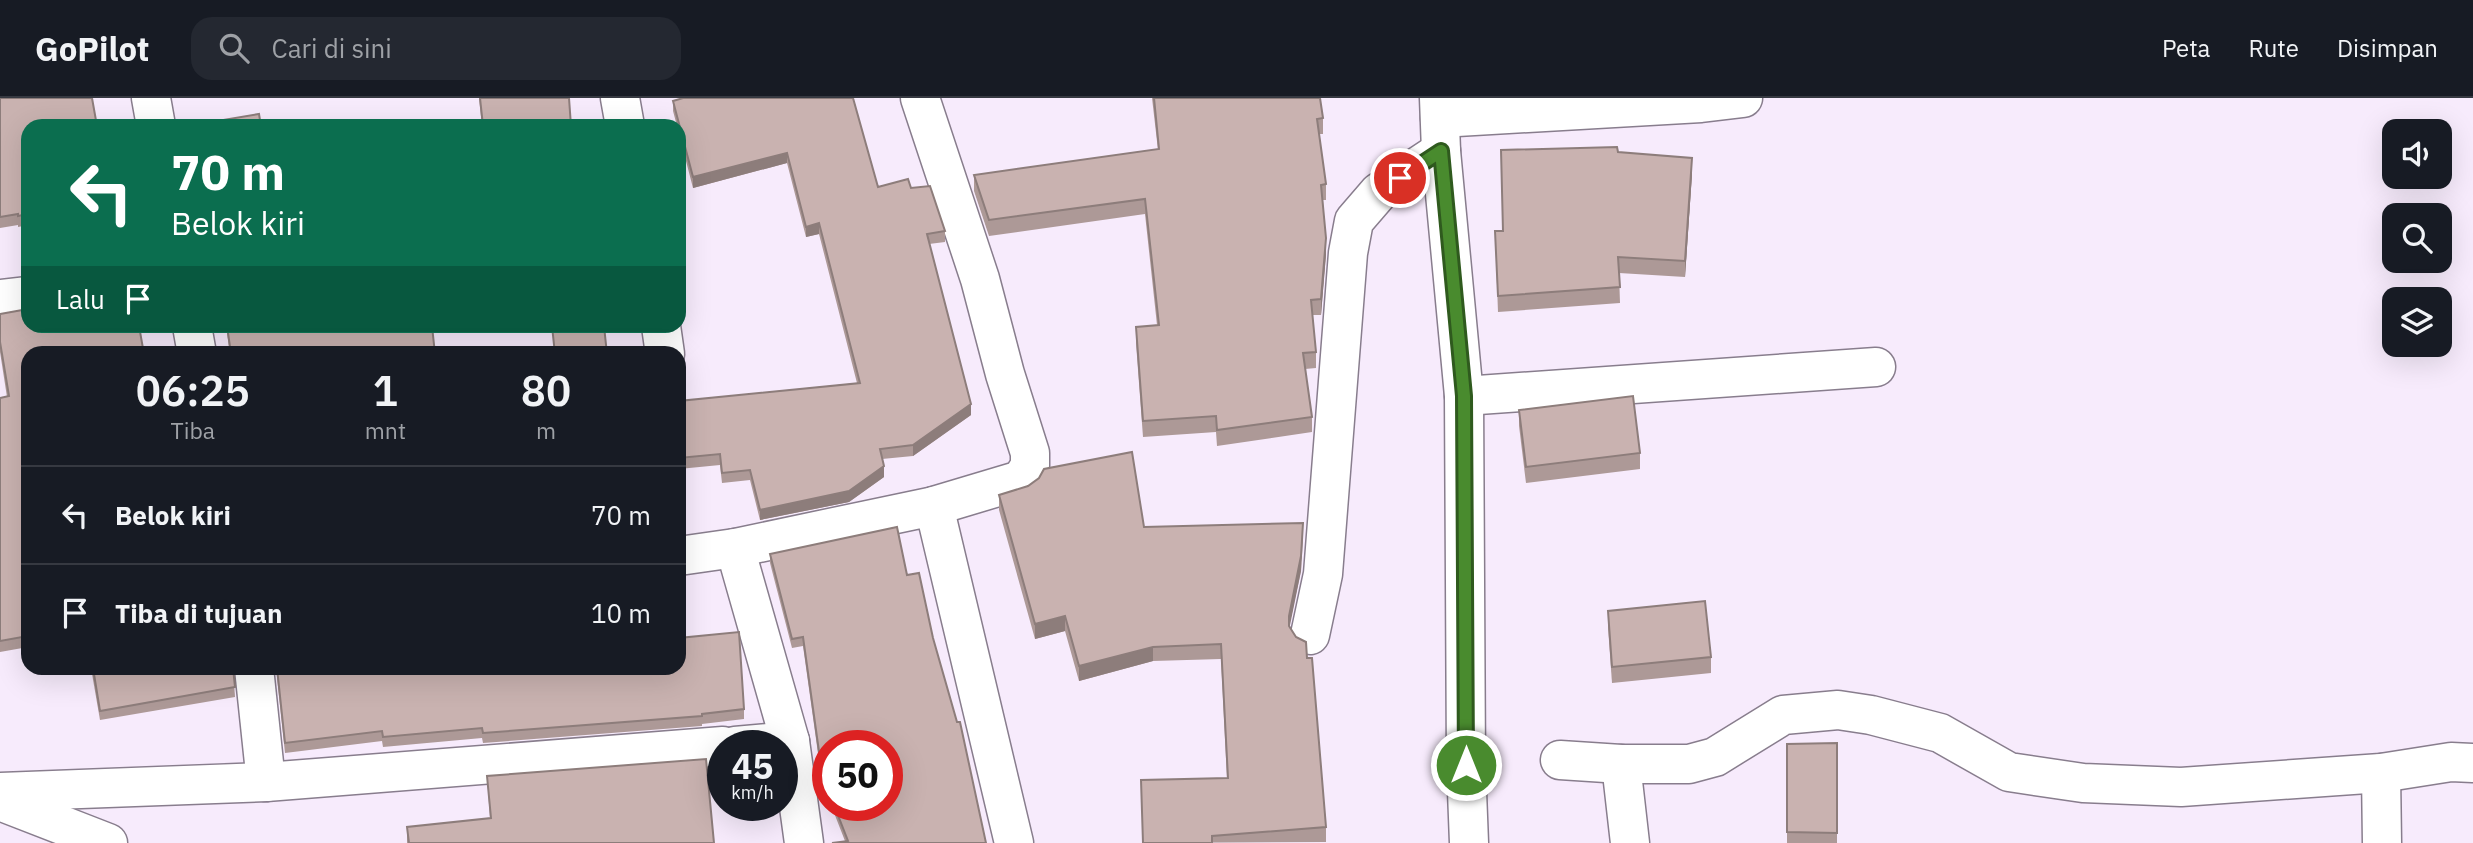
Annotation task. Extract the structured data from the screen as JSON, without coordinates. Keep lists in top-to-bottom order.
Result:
{
  "page": {
    "header": "GoPilot",
    "search": "Cari di sini",
    "nav": ["Peta", "Rute", "Disimpan"],
    "turn": ["70 m", "Belok kiri"],
    "then": "Lalu",
    "eta": [
      "06:25",
      "Tiba",
      "1",
      "mnt",
      "80",
      "m"
    ],
    "list": [
      {
        "name": "Belok kiri",
        "value": "70 m"
      },
      {
        "name": "Tiba di tujuan",
        "value": "10 m"
      }
    ],
    "speed": "45 km/h",
    "limit": "50"
  }
}
